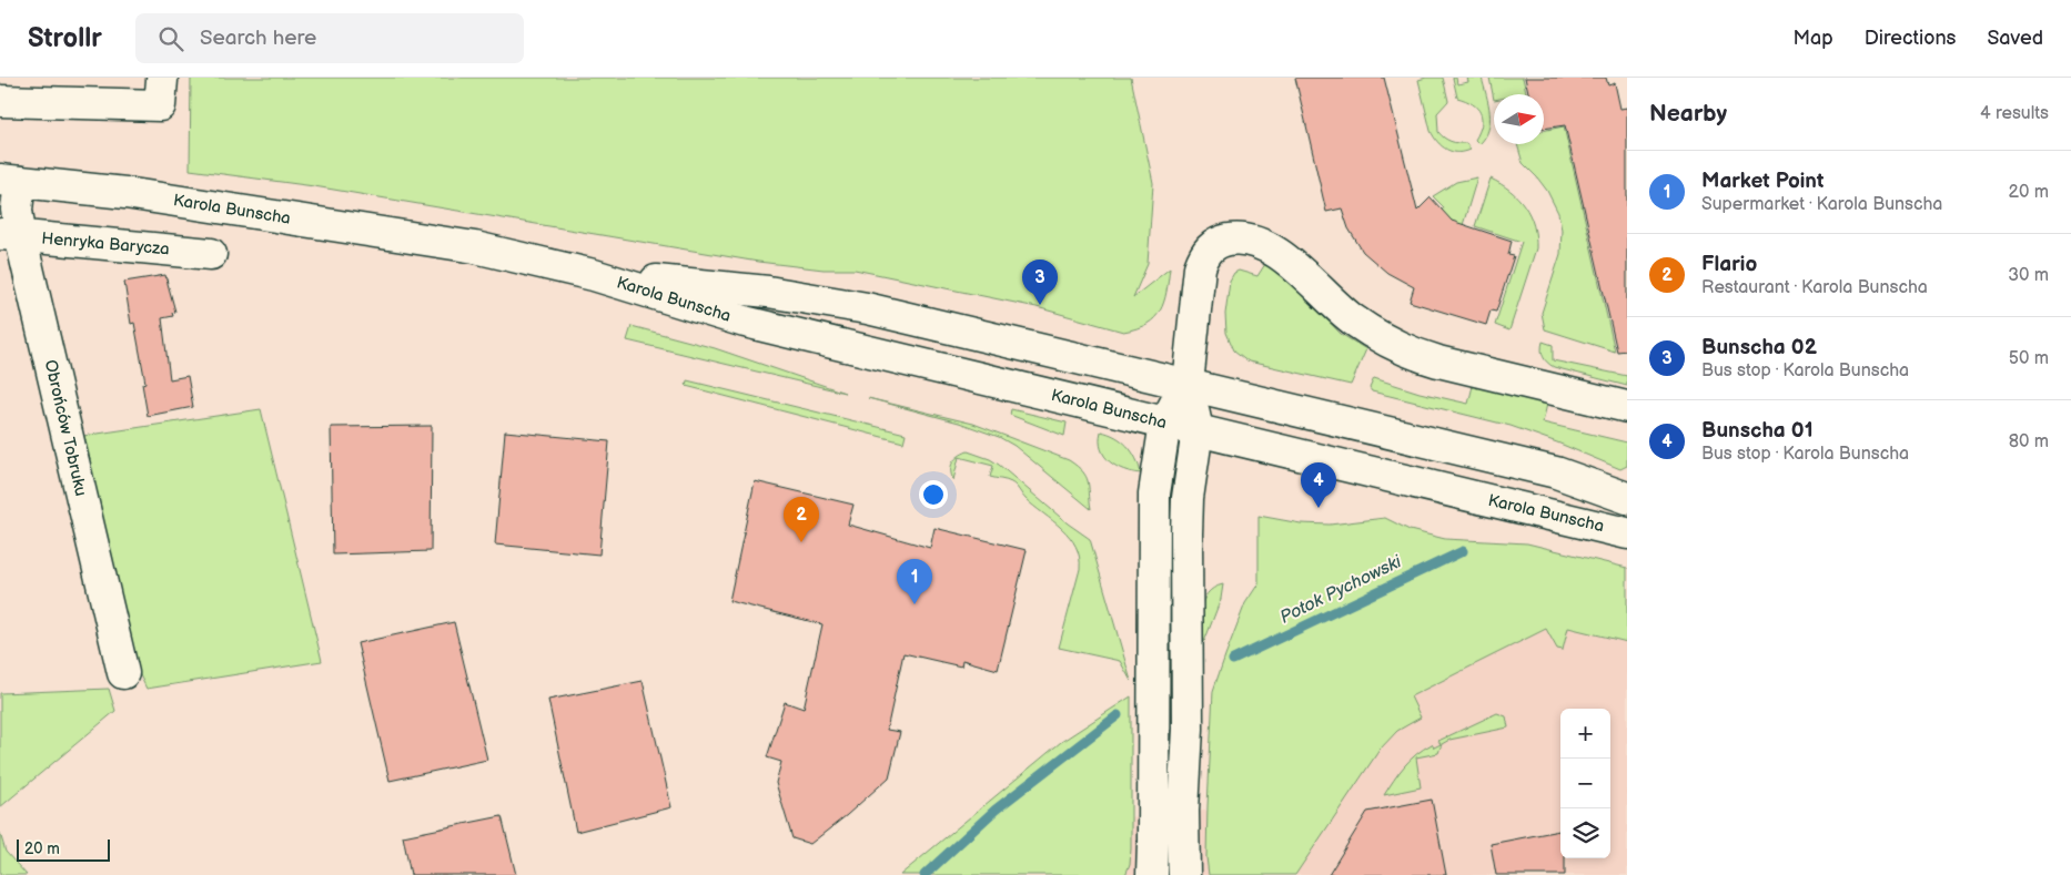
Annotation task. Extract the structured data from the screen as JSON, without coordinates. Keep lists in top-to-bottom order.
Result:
{
  "streets": {
    "main road": ["Karola Bunscha", "Henryka Barycza", "Obrońców Tobruku"]
  },
  "crossings": [
    ["Karola Bunscha", "Obrońców Tobruku"],
    ["Henryka Barycza", "Obrońców Tobruku"]
  ],
  "water": ["Potok Pychowski"],
  "scale_bar": "20 m",
  "north": "right",
  "page": {
    "header": "Strollr",
    "search": "Search here",
    "nav": ["Map", "Directions", "Saved"],
    "heading": ["Nearby", "4 results"],
    "list": [
      {
        "mark": "1",
        "name": "Market Point",
        "note": "Supermarket · Karola Bunscha",
        "value": "20 m"
      },
      {
        "mark": "2",
        "name": "Flario",
        "note": "Restaurant · Karola Bunscha",
        "value": "30 m"
      },
      {
        "mark": "3",
        "name": "Bunscha 02",
        "note": "Bus stop · Karola Bunscha",
        "value": "50 m"
      },
      {
        "mark": "4",
        "name": "Bunscha 01",
        "note": "Bus stop · Karola Bunscha",
        "value": "80 m"
      }
    ],
    "pins": [
      "3",
      "4",
      "2",
      "1"
    ],
    "map_buttons": ["+", "−"],
    "scale": "20 m"
  }
}
